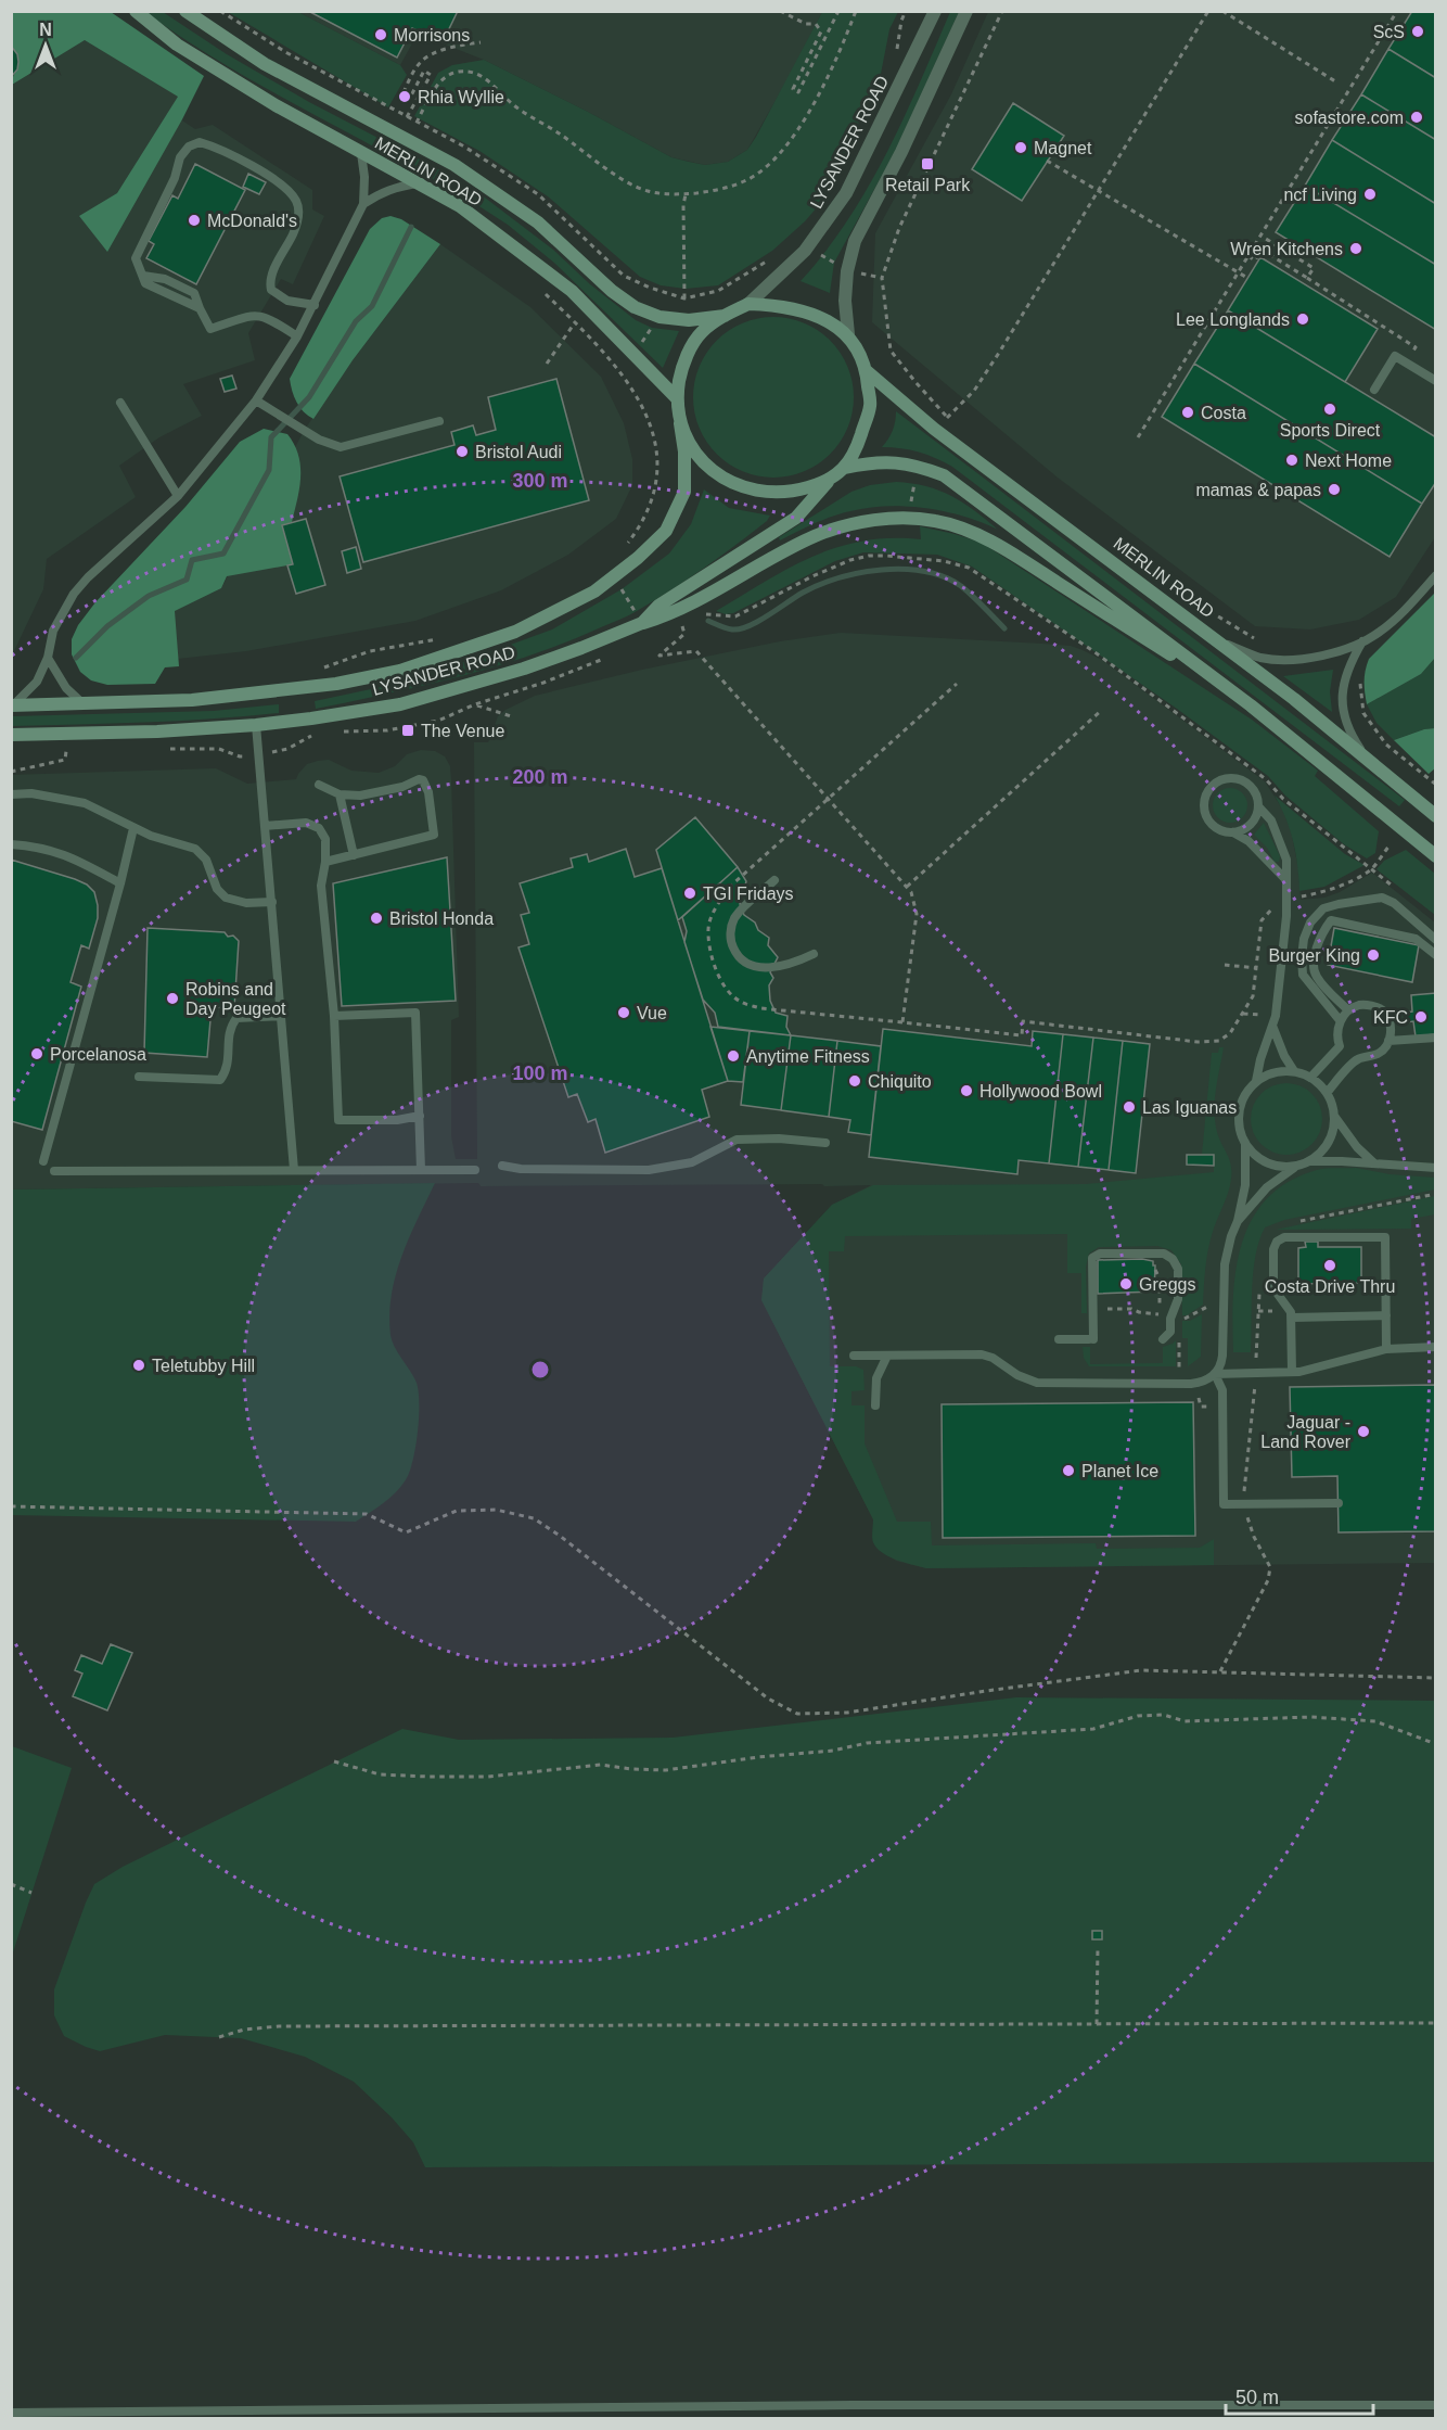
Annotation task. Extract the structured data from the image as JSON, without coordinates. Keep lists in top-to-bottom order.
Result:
{
  "streets": {
    "street": ["LYSANDER ROAD", "MERLIN ROAD"]
  },
  "crossings": [
    ["LYSANDER ROAD", "MERLIN ROAD"]
  ],
  "places": {
    "other": [
      "ScS",
      "Morrisons",
      "Rhia Wyllie",
      "sofastore.com",
      "Magnet",
      "ncf Living",
      "McDonald's",
      "Wren Kitchens",
      "Lee Longlands",
      "Sports Direct",
      "Costa",
      "Bristol Audi",
      "Next Home",
      "mamas & papas",
      "TGI Fridays",
      "Bristol Honda",
      "Burger King",
      "Robins and Day Peugeot",
      "Vue",
      "KFC",
      "Porcelanosa",
      "Anytime Fitness",
      "Chiquito",
      "Hollywood Bowl",
      "Las Iguanas",
      "Costa Drive Thru",
      "Greggs",
      "Teletubby Hill",
      "Jaguar - Land Rover",
      "Planet Ice"
    ],
    "transit": ["Retail Park", "The Venue"]
  },
  "scale_bar": "50 m",
  "north": "top",
  "rings": ["300 m", "200 m", "100 m"]
}
